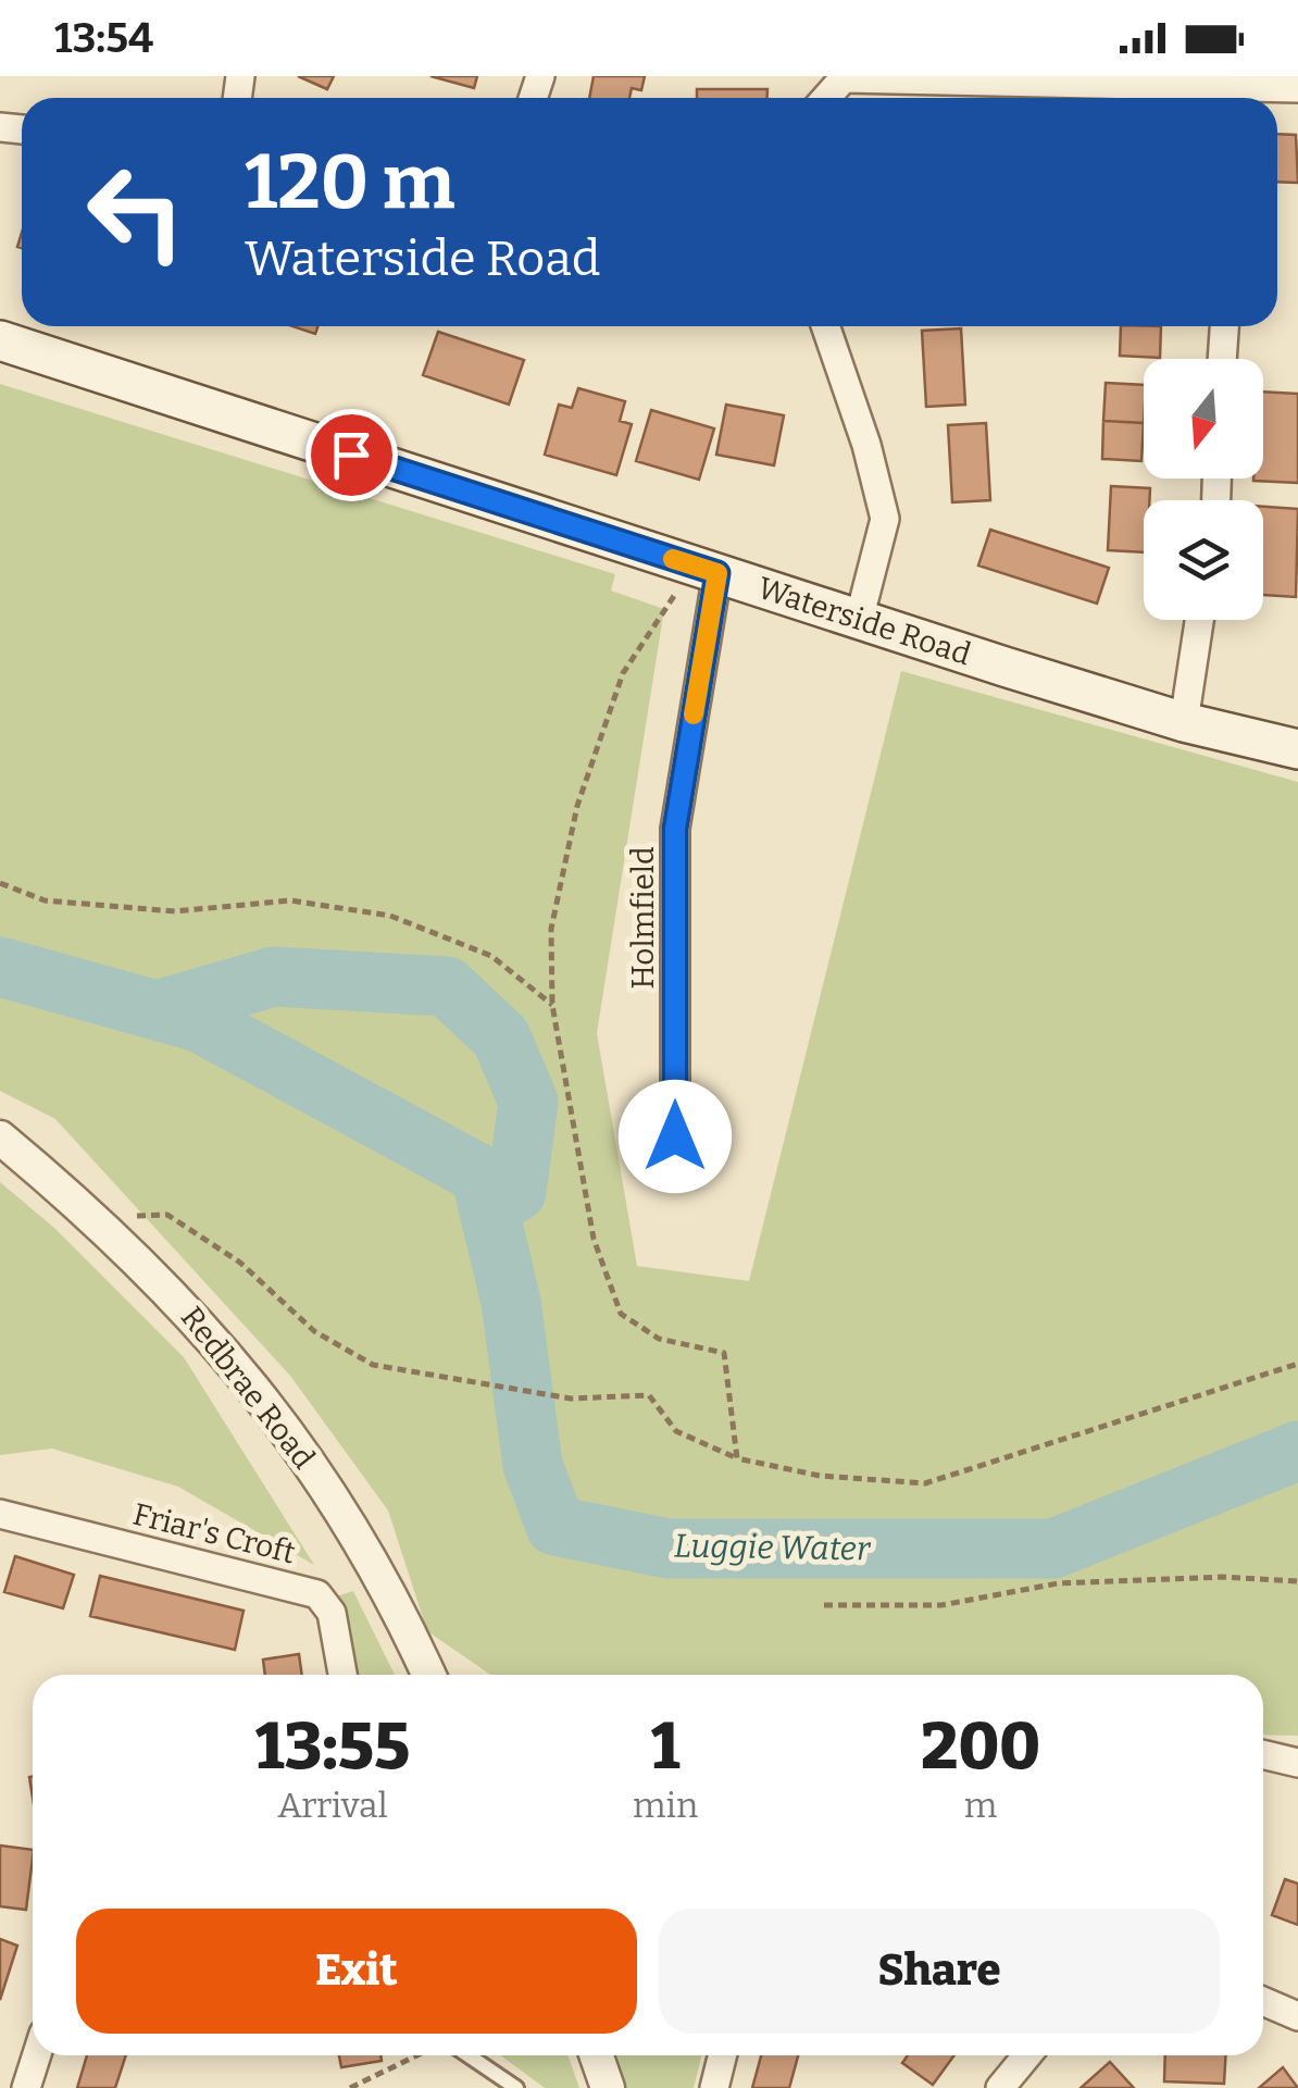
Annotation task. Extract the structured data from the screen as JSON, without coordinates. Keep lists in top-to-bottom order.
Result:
{
  "streets": {
    "main road": ["Waterside Road"],
    "street": ["Holmfield", "Redbrae Road", "Friar's Croft"]
  },
  "crossings": [
    ["Waterside Road", "Holmfield"]
  ],
  "water": ["Luggie Water"],
  "north": "bottom",
  "page": {
    "status": "13:54",
    "turn": ["120 m", "Waterside Road"],
    "eta": [
      "13:55",
      "Arrival",
      "1",
      "min",
      "200",
      "m"
    ],
    "buttons": ["Exit", "Share"]
  }
}
